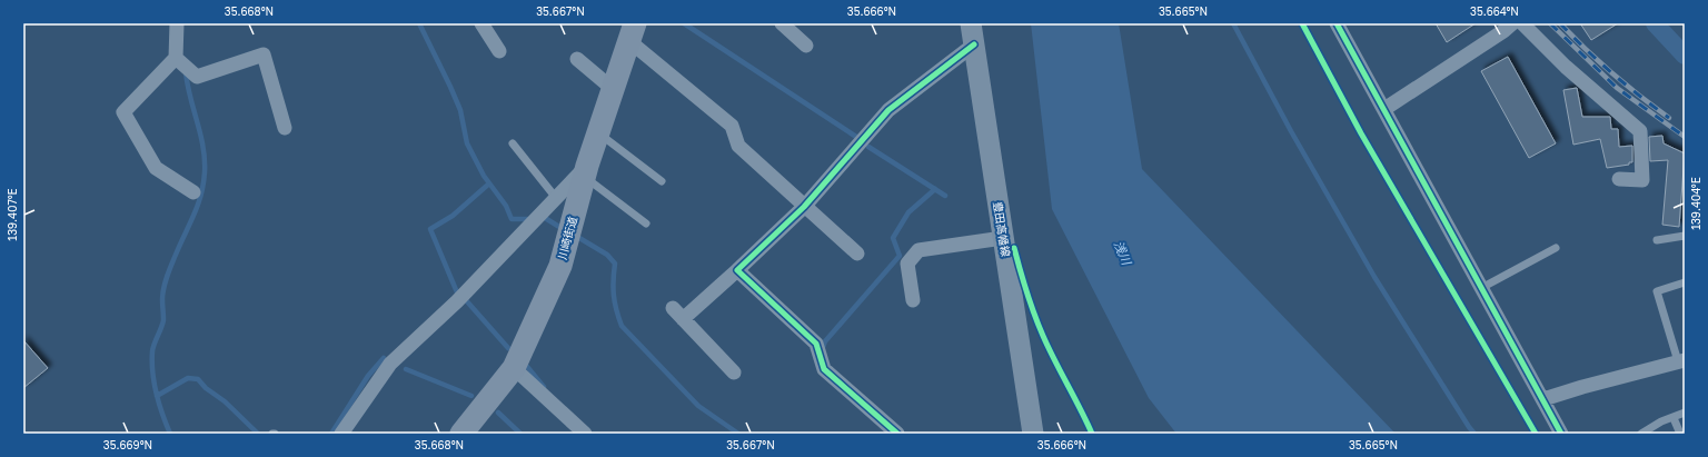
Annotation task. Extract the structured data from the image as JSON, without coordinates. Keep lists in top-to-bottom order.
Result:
{
  "streets": {
    "main road": ["豊田高幡線", "川崎街道"]
  },
  "water": ["浅川"],
  "coordinates": [
    "35.668°N",
    "35.667°N",
    "35.666°N",
    "35.665°N",
    "35.664°N",
    "139.404°E",
    "139.407°E",
    "35.669°N"
  ]
}
